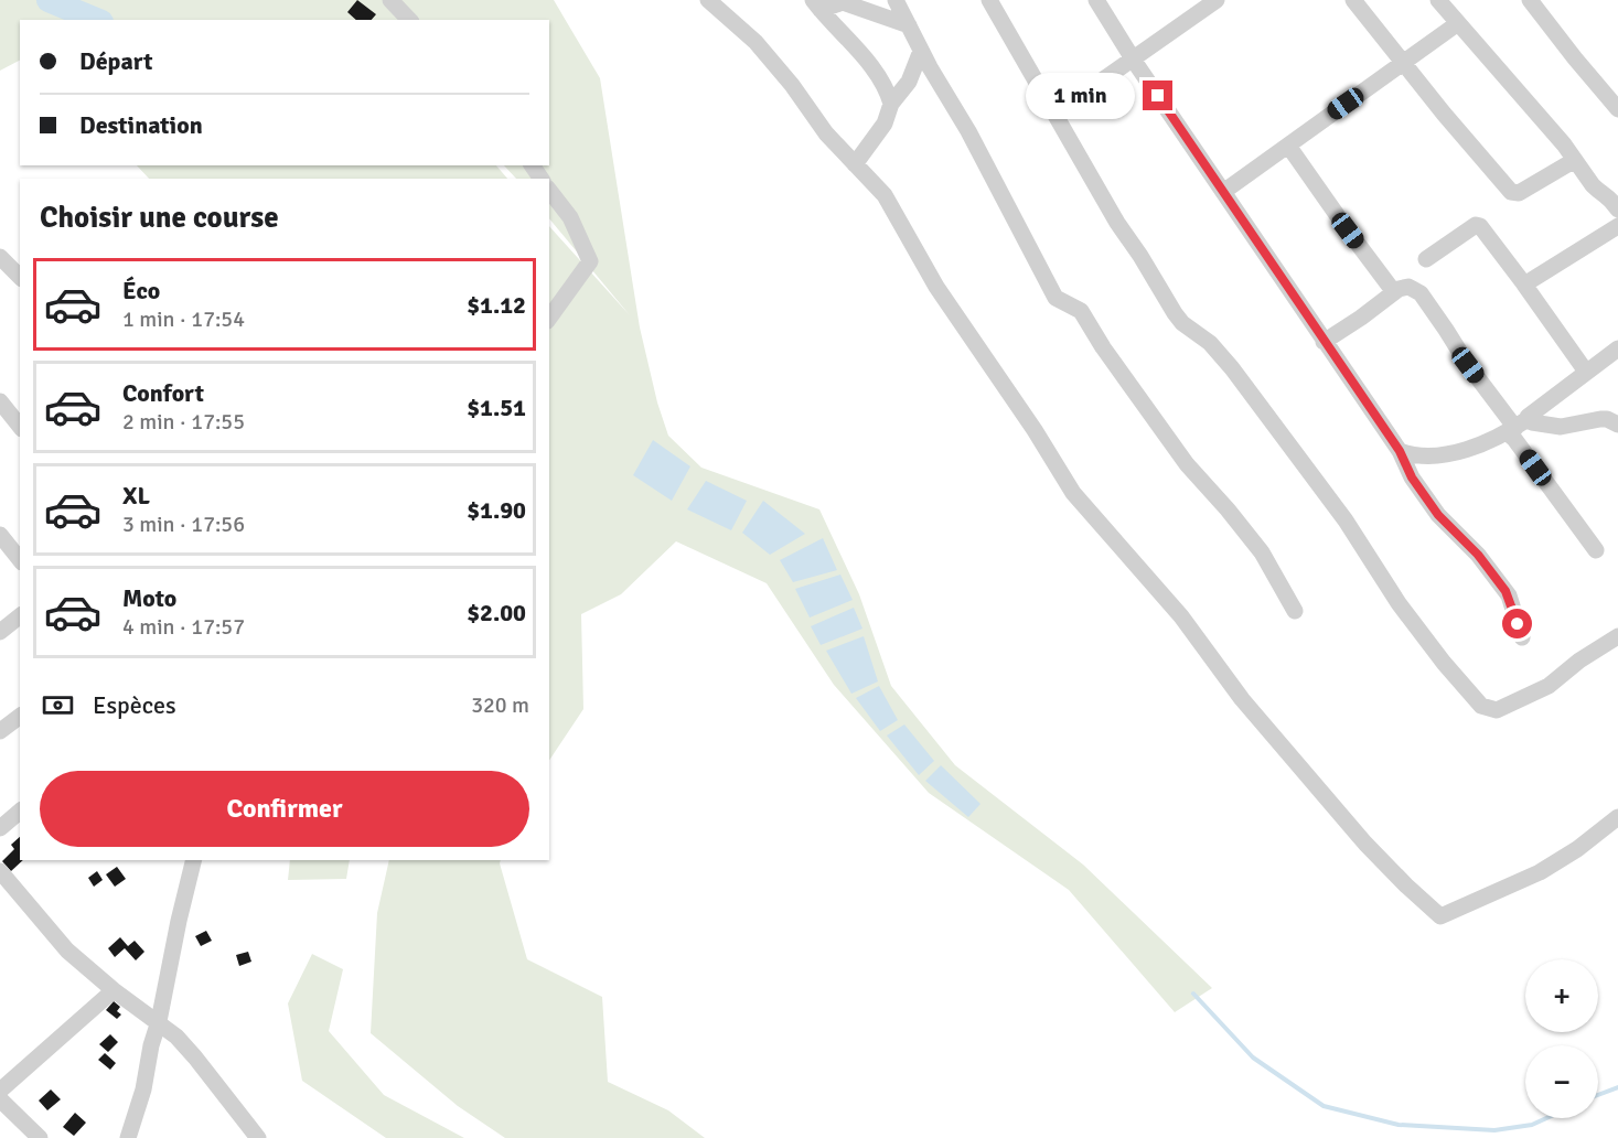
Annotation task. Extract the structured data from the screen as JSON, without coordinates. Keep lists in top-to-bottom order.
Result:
{
  "page": {
    "banner": ["Départ", "Destination"],
    "bubble": "1 min",
    "heading": "Choisir une course",
    "list": [
      {
        "name": "Éco",
        "note": "1 min · 17:54",
        "value": "$1.12"
      },
      {
        "name": "Confort",
        "note": "2 min · 17:55",
        "value": "$1.51"
      },
      {
        "name": "XL",
        "note": "3 min · 17:56",
        "value": "$1.90"
      },
      {
        "name": "Moto",
        "note": "4 min · 17:57",
        "value": "$2.00"
      }
    ],
    "pay": ["Espèces", "320 m"],
    "buttons": "Confirmer",
    "map_buttons": ["+", "−"]
  }
}
